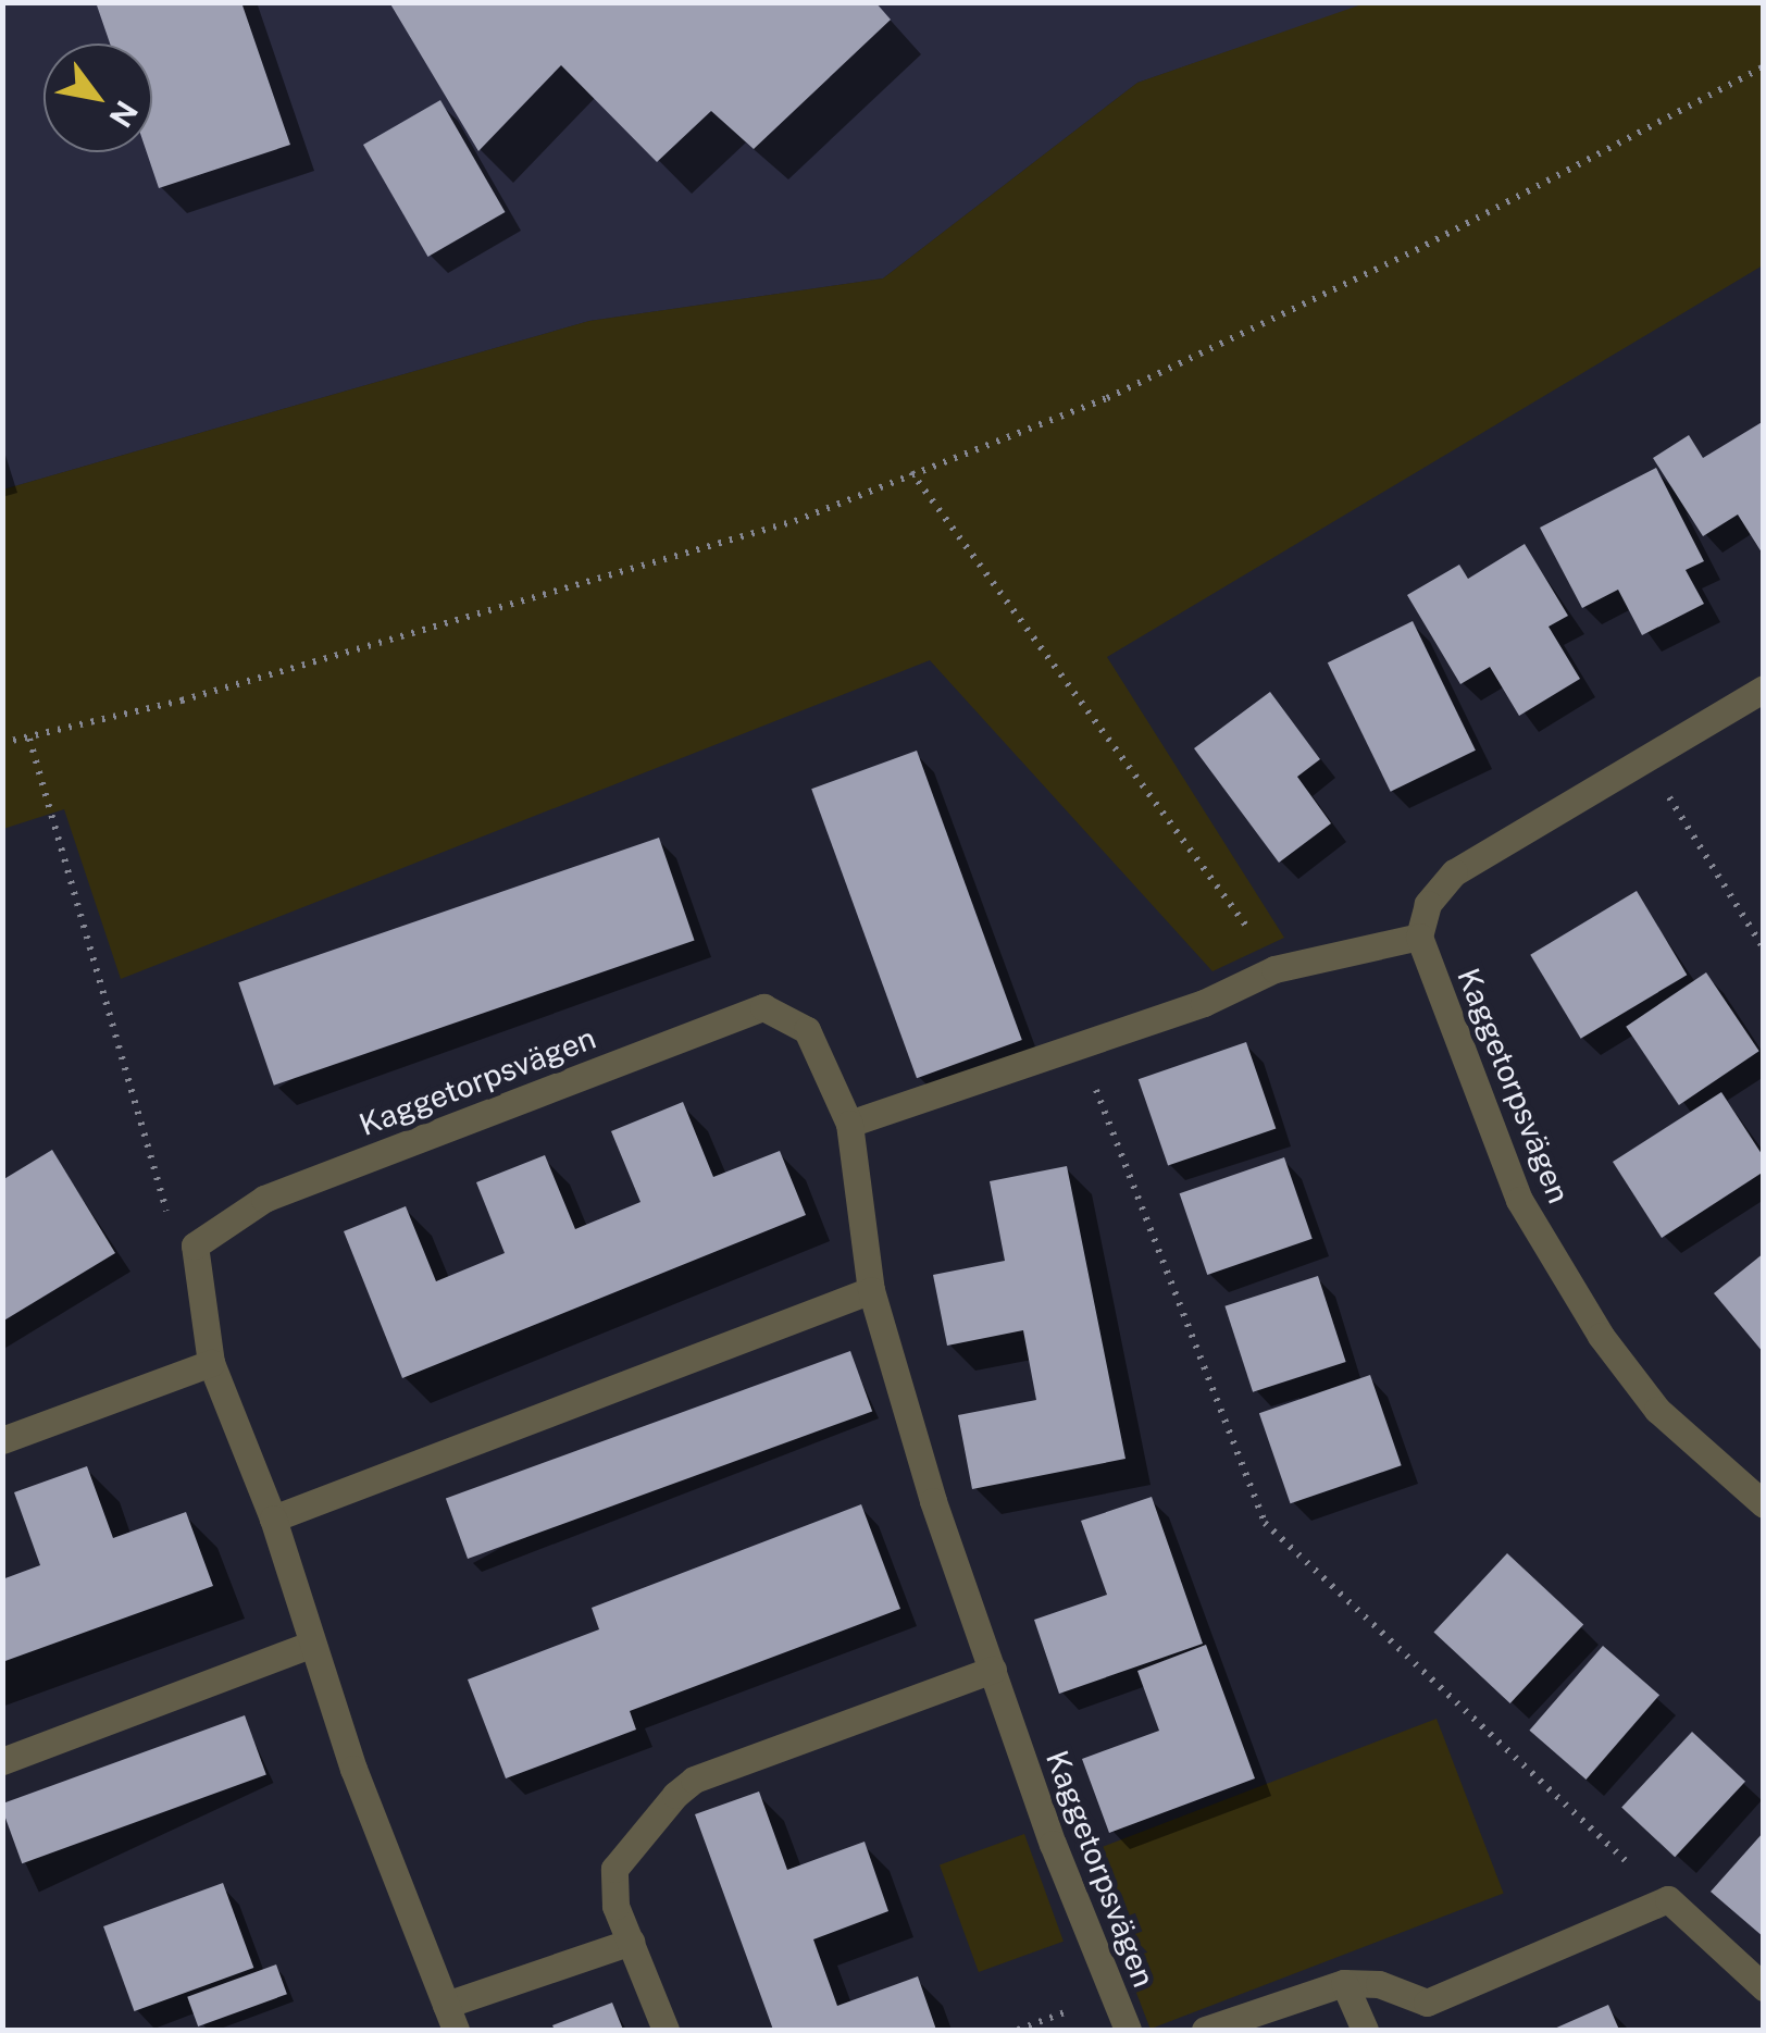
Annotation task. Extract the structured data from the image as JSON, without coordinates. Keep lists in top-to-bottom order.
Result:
{
  "streets": {
    "street": ["Kaggetorpsvägen"]
  },
  "north": "bottom right"
}
